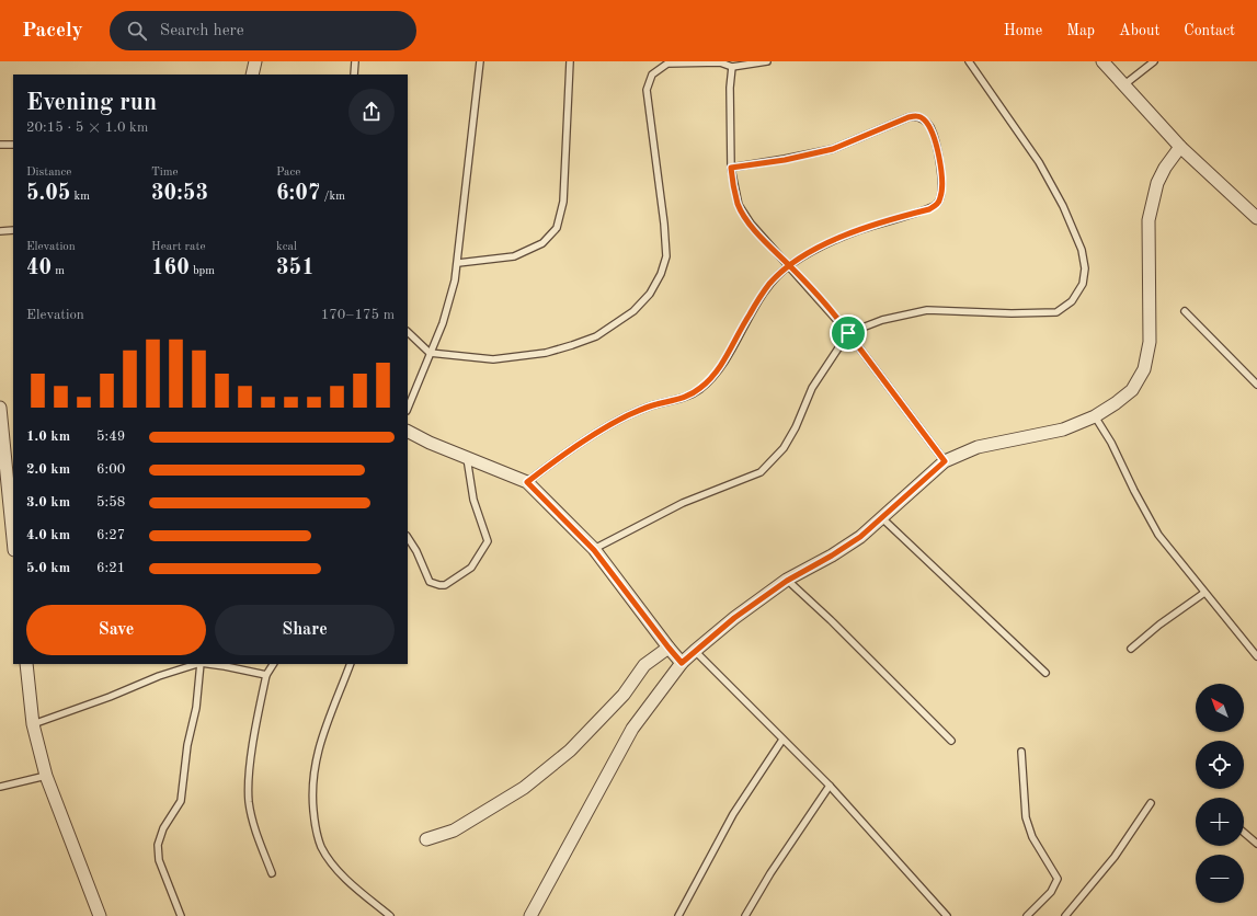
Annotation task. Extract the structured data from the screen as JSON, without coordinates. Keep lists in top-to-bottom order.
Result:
{
  "north": "top left",
  "page": {
    "header": "Pacely",
    "search": "Search here",
    "nav": [
      "Home",
      "Map",
      "About",
      "Contact"
    ],
    "heading": ["Evening run", "20:15 · 5 × 1.0 km"],
    "stats": [
      ["Distance", "5.05 km"],
      ["Time", "30:53"],
      ["Pace", "6:07 /km"],
      ["Elevation", "40 m"],
      ["Heart rate", "160 bpm"],
      ["kcal", "351"]
    ],
    "chart": ["Elevation", "170–175 m"],
    "list": [
      {
        "name": "1.0 km",
        "note": "5:49"
      },
      {
        "name": "2.0 km",
        "note": "6:00"
      },
      {
        "name": "3.0 km",
        "note": "5:58"
      },
      {
        "name": "4.0 km",
        "note": "6:27"
      },
      {
        "name": "5.0 km",
        "note": "6:21"
      }
    ],
    "buttons": ["Save", "Share"],
    "map_buttons": ["+", "−"]
  }
}
